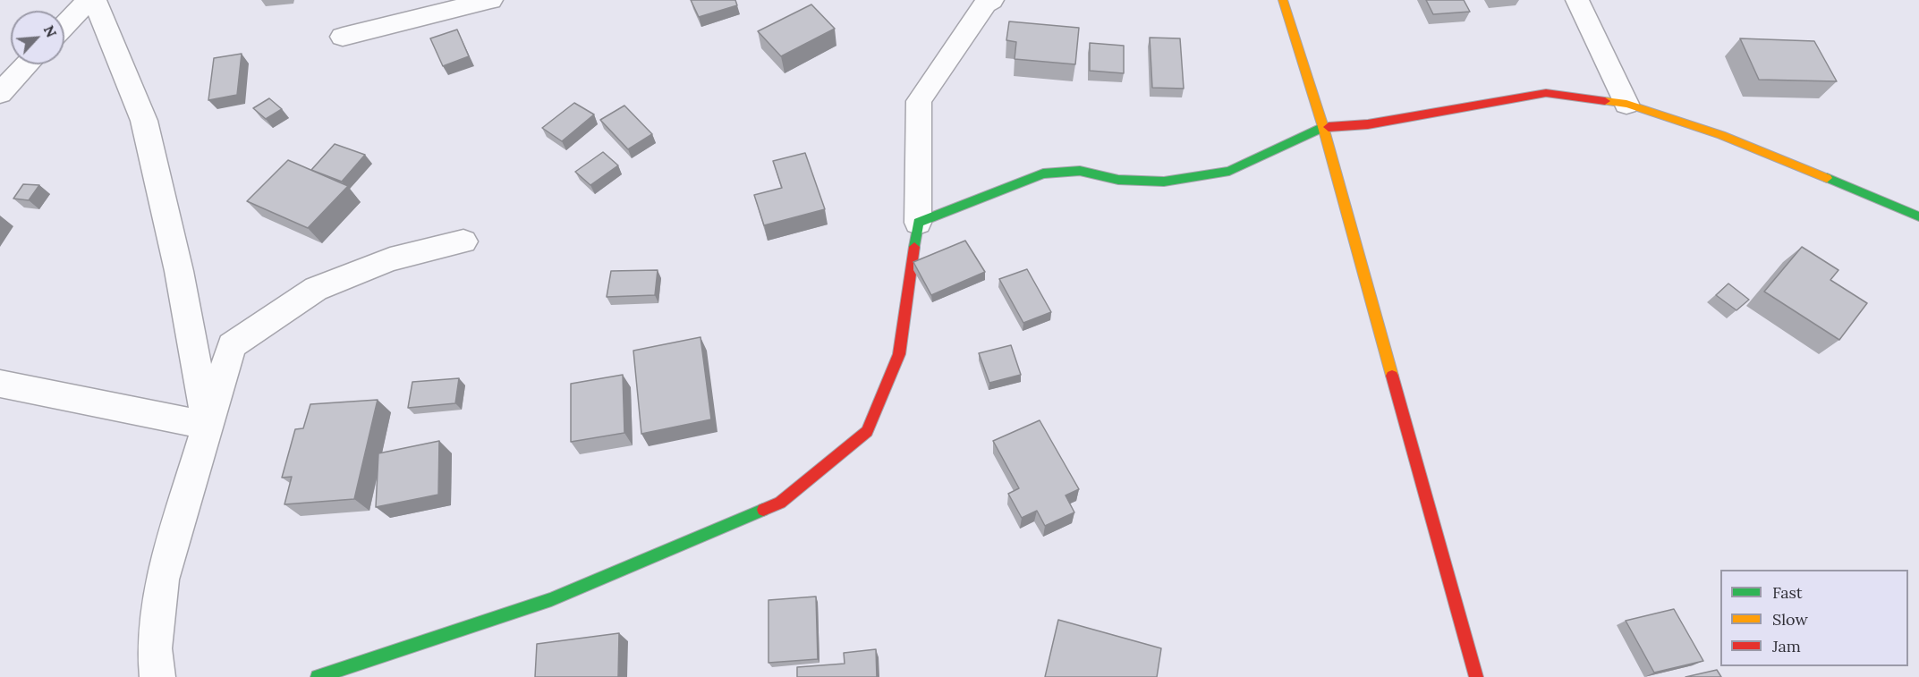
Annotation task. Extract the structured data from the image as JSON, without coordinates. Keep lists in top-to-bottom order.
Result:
{
  "legend": ["Fast", "Slow", "Jam"],
  "north": "top right"
}
